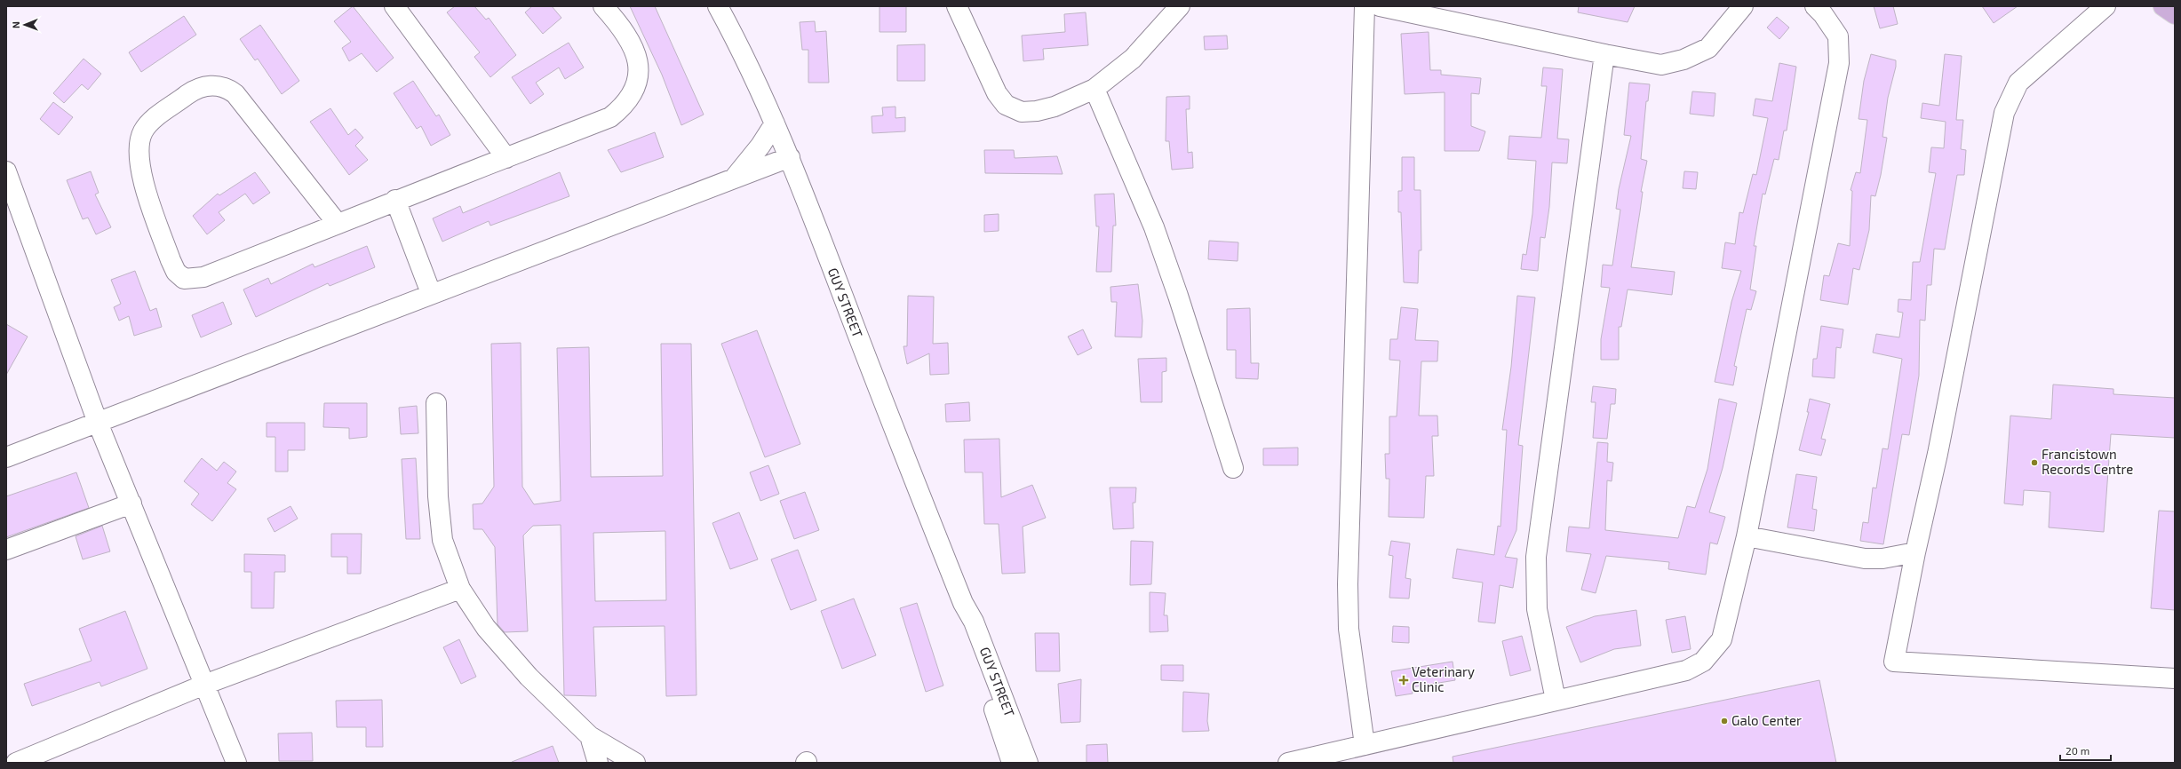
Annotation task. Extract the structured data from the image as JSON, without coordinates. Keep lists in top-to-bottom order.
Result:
{
  "streets": {
    "street": ["GUY STREET"]
  },
  "places": {
    "other": ["Francistown Records Centre", "Galo Center"],
    "health": ["Veterinary Clinic"]
  },
  "scale_bar": "20 m",
  "north": "left"
}
